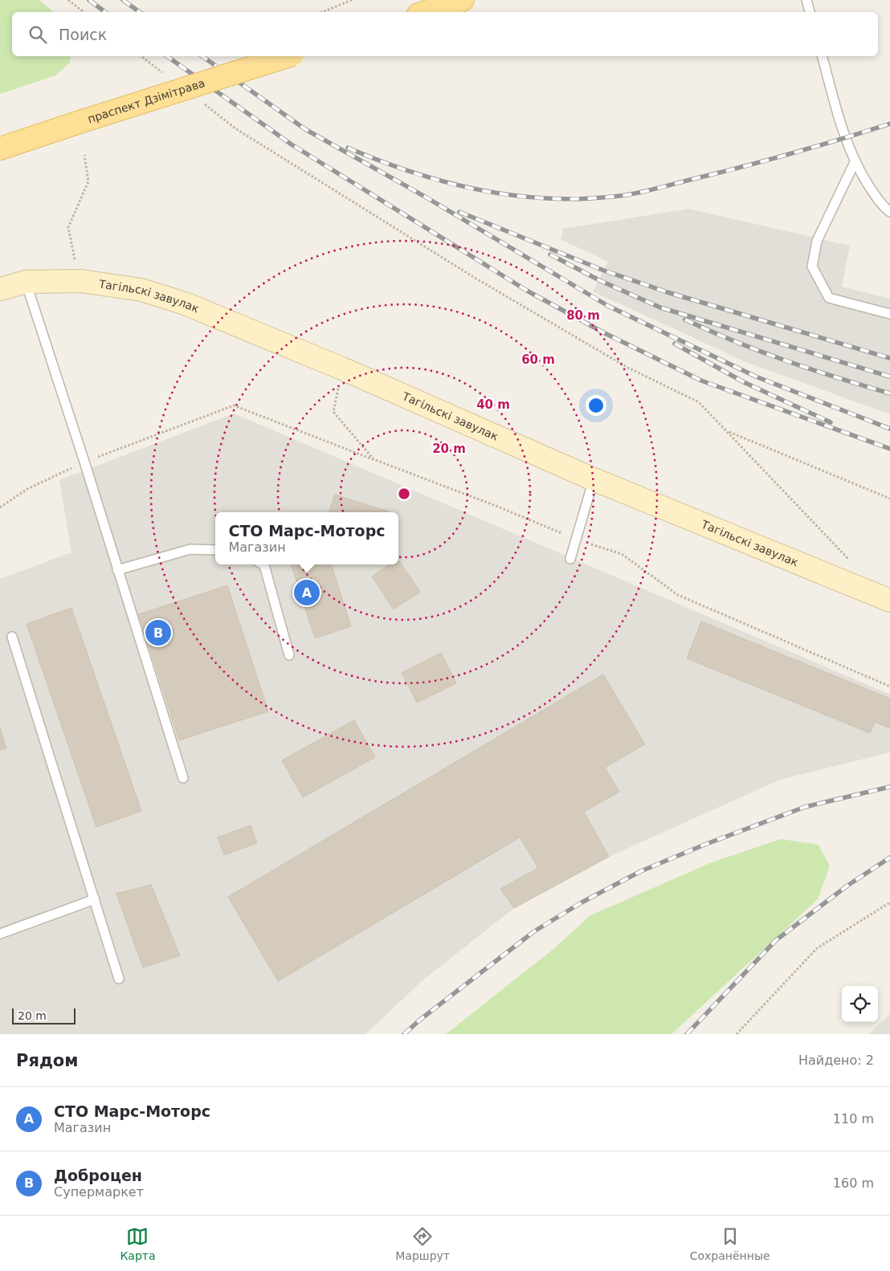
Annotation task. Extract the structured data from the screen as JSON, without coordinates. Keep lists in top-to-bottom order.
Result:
{
  "streets": {
    "main road": ["праспект Дзімітрава", "Тагільскі завулак"]
  },
  "scale_bar": "20 m",
  "page": {
    "search": "Поиск",
    "popup": ["СТО Марс-Моторс", "Магазин"],
    "pins": ["A", "B"],
    "scale": "20 m",
    "heading": ["Рядом", "Найдено: 2"],
    "list": [
      {
        "mark": "A",
        "name": "СТО Марс-Моторс",
        "note": "Магазин",
        "value": "110 m"
      },
      {
        "mark": "B",
        "name": "Доброцен",
        "note": "Супермаркет",
        "value": "160 m"
      }
    ],
    "nav": ["Карта", "Маршрут", "Сохранённые"]
  },
  "rings": [
    "80 m",
    "60 m",
    "40 m",
    "20 m"
  ]
}
